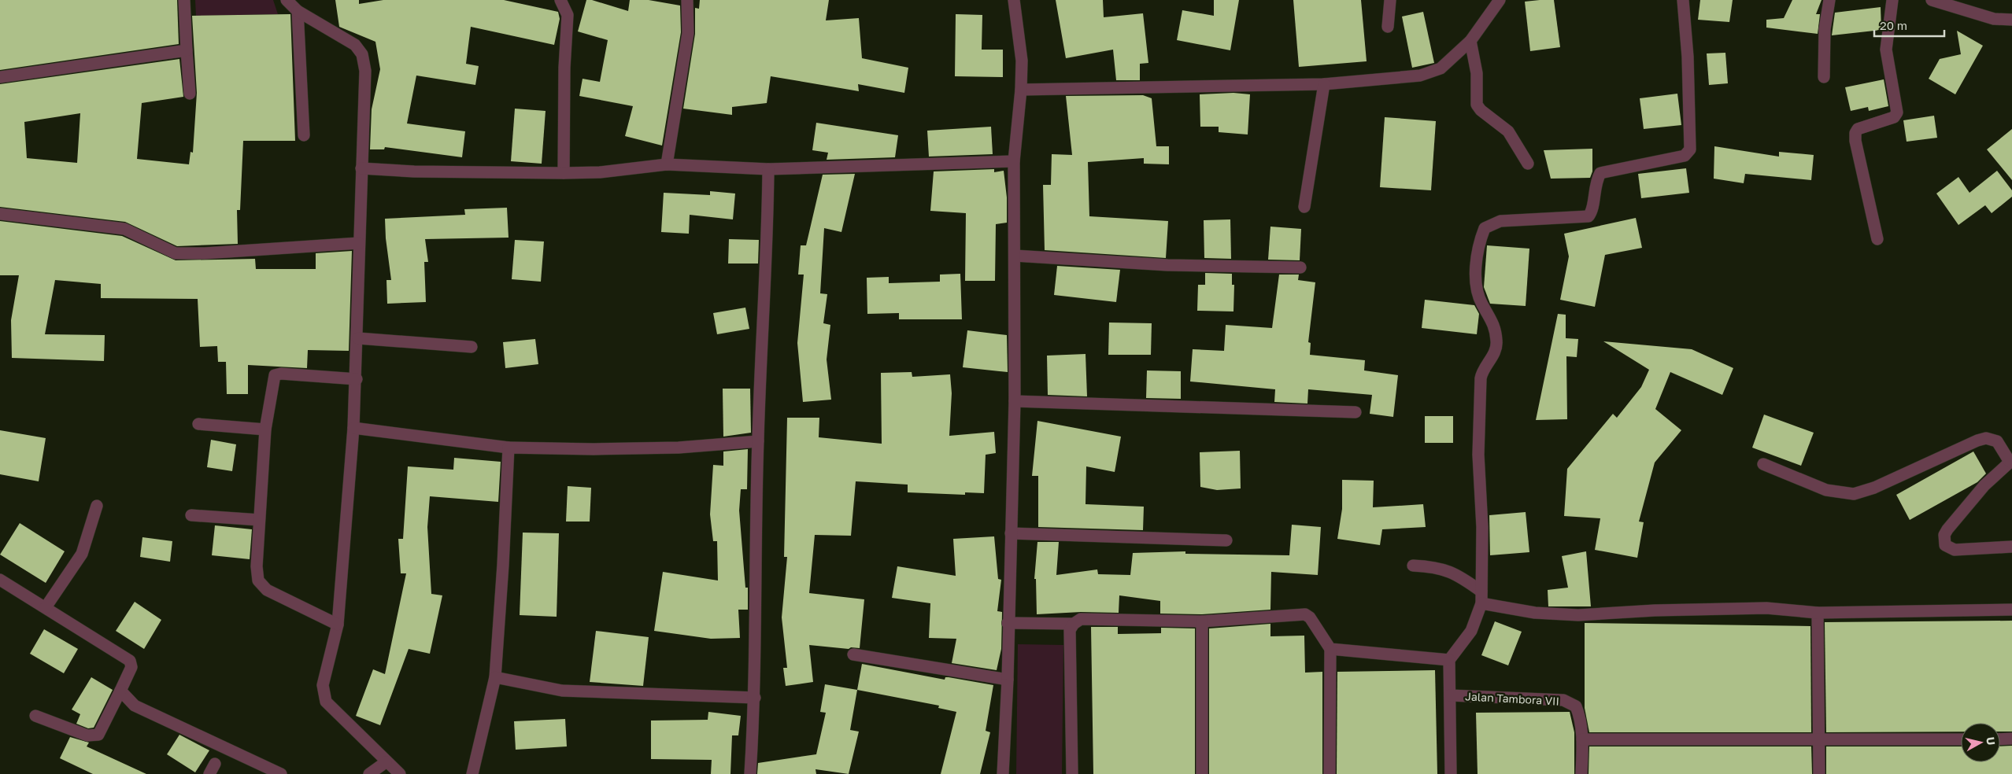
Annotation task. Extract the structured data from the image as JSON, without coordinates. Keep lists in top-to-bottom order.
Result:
{
  "streets": {
    "street": ["Jalan Tambora VII"]
  },
  "scale_bar": "20 m",
  "north": "right"
}
